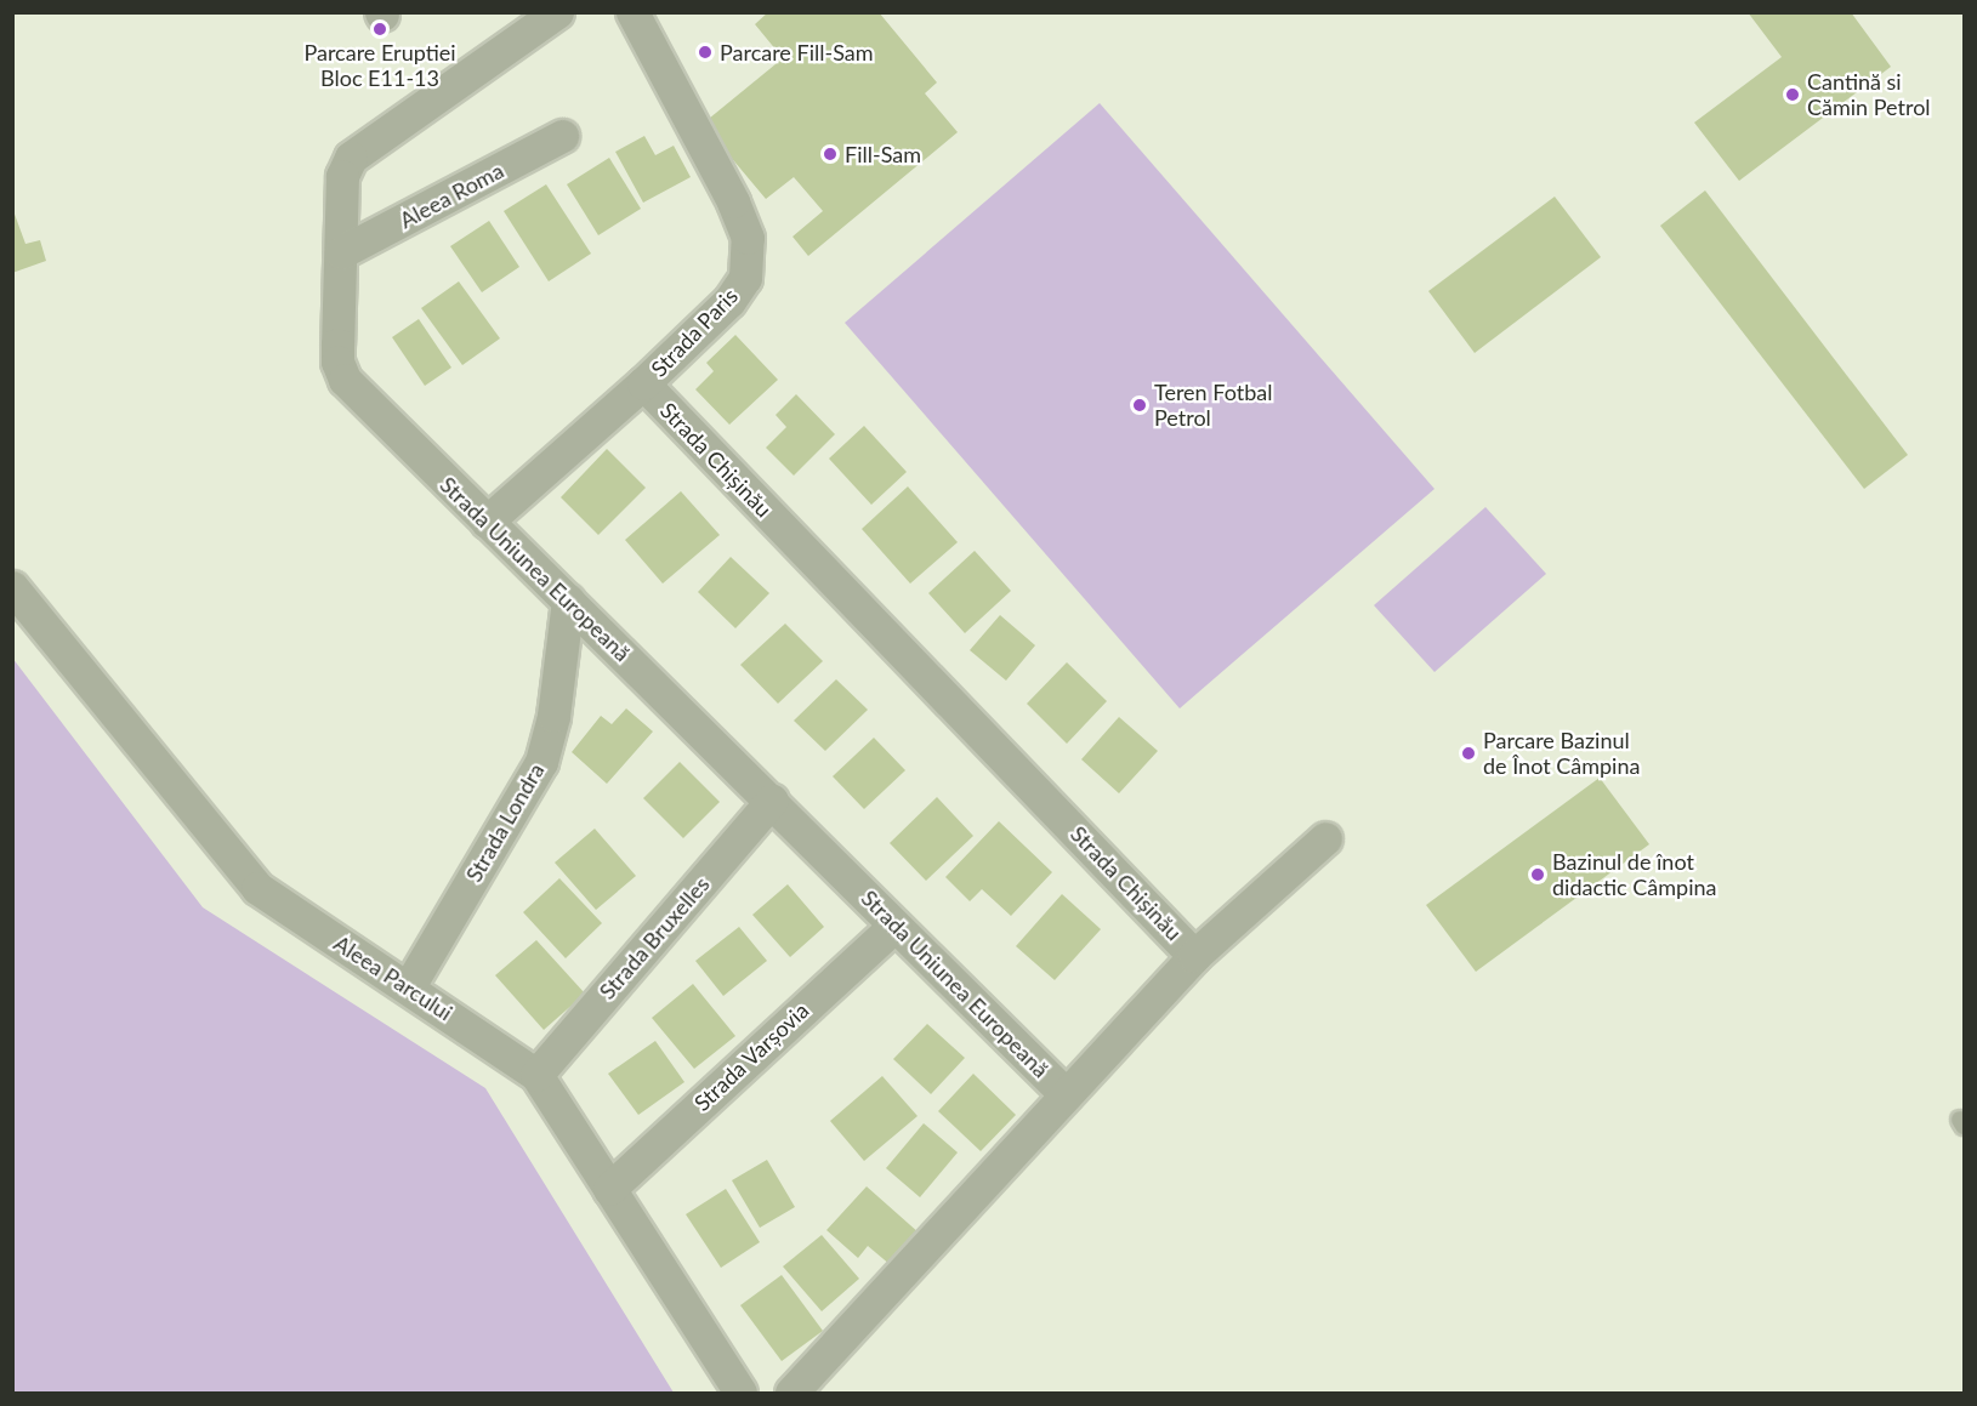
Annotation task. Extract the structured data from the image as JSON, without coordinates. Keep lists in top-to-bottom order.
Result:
{
  "streets": {
    "street": [
      "Aleea Roma",
      "Strada Paris",
      "Strada Chișinău",
      "Strada Uniunea Europeană",
      "Strada Londra",
      "Strada Bruxelles",
      "Aleea Parcului",
      "Strada Varșovia"
    ]
  },
  "crossings": [
    ["Aleea Roma", "Strada Uniunea Europeană"],
    ["Strada Paris", "Strada Chișinău"],
    ["Strada Paris", "Strada Uniunea Europeană"],
    ["Strada Chișinău", "Strada Uniunea Europeană"],
    ["Strada Uniunea Europeană", "Strada Londra"],
    ["Strada Uniunea Europeană", "Strada Bruxelles"],
    ["Strada Uniunea Europeană", "Strada Varșovia"],
    ["Strada Londra", "Aleea Parcului"],
    ["Strada Bruxelles", "Aleea Parcului"],
    ["Aleea Parcului", "Strada Varșovia"]
  ],
  "places": [
    "Parcare Eruptiei Bloc E11-13",
    "Parcare Fill-Sam",
    "Cantină si Cămin Petrol",
    "Fill-Sam",
    "Teren Fotbal Petrol",
    "Parcare Bazinul de Înot Câmpina",
    "Bazinul de înot didactic Câmpina"
  ]
}
